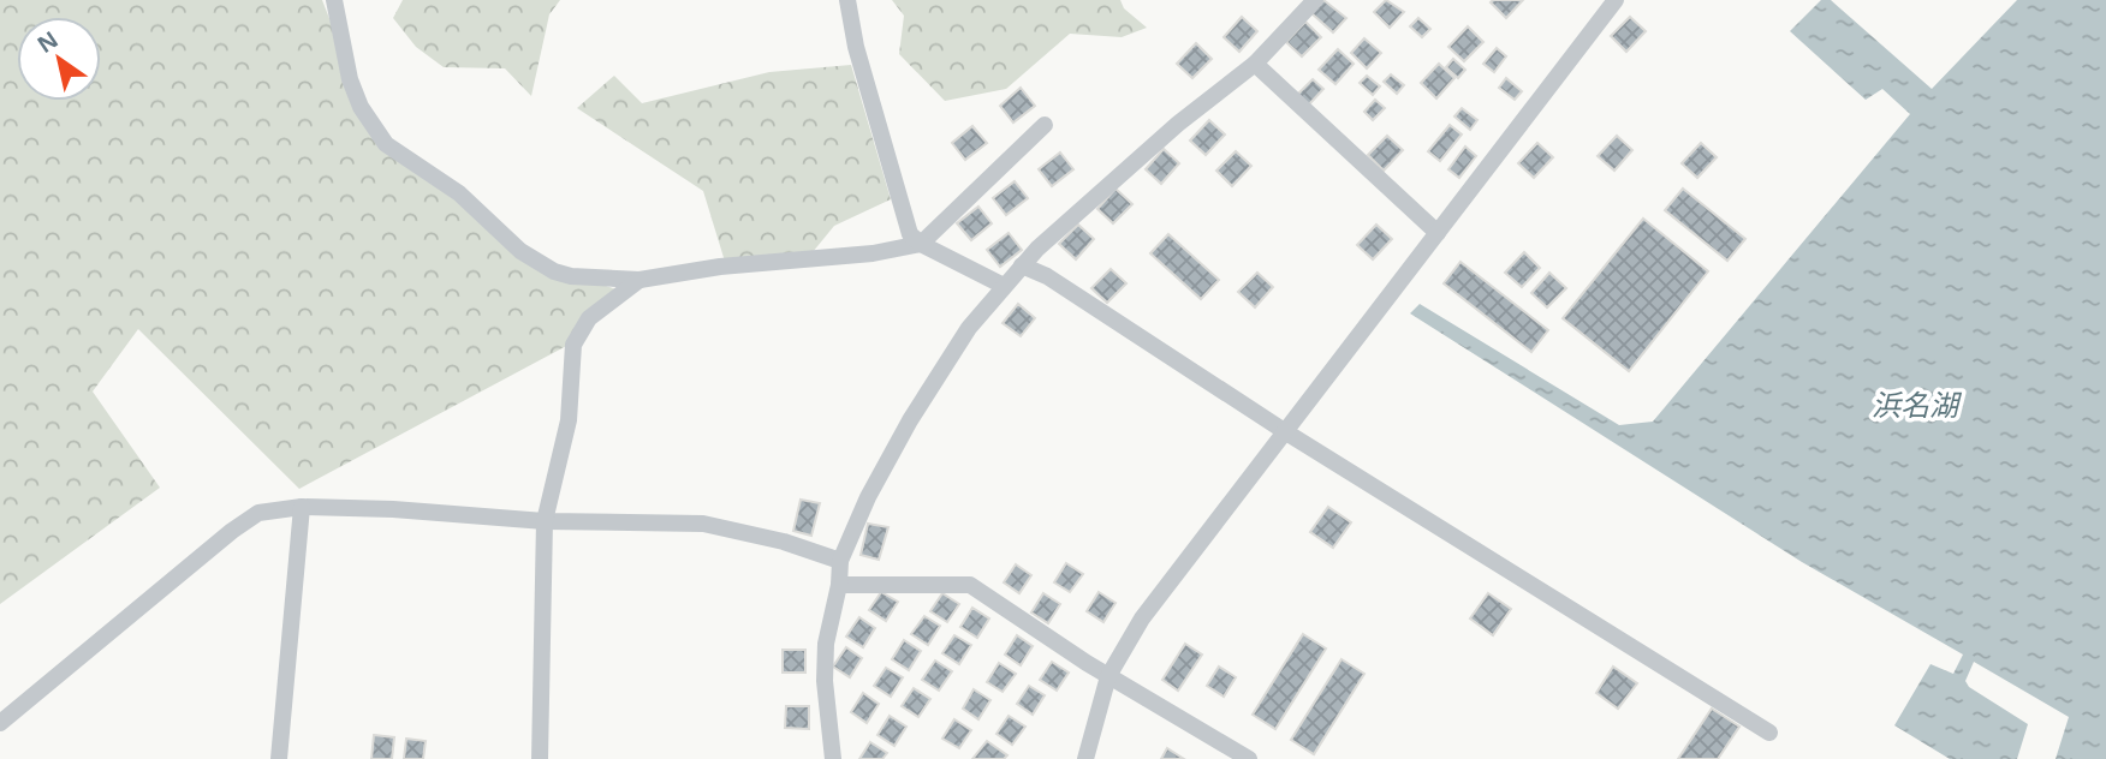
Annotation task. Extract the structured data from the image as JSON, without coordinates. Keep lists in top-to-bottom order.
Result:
{
  "water": ["浜名湖"],
  "north": "top left"
}
